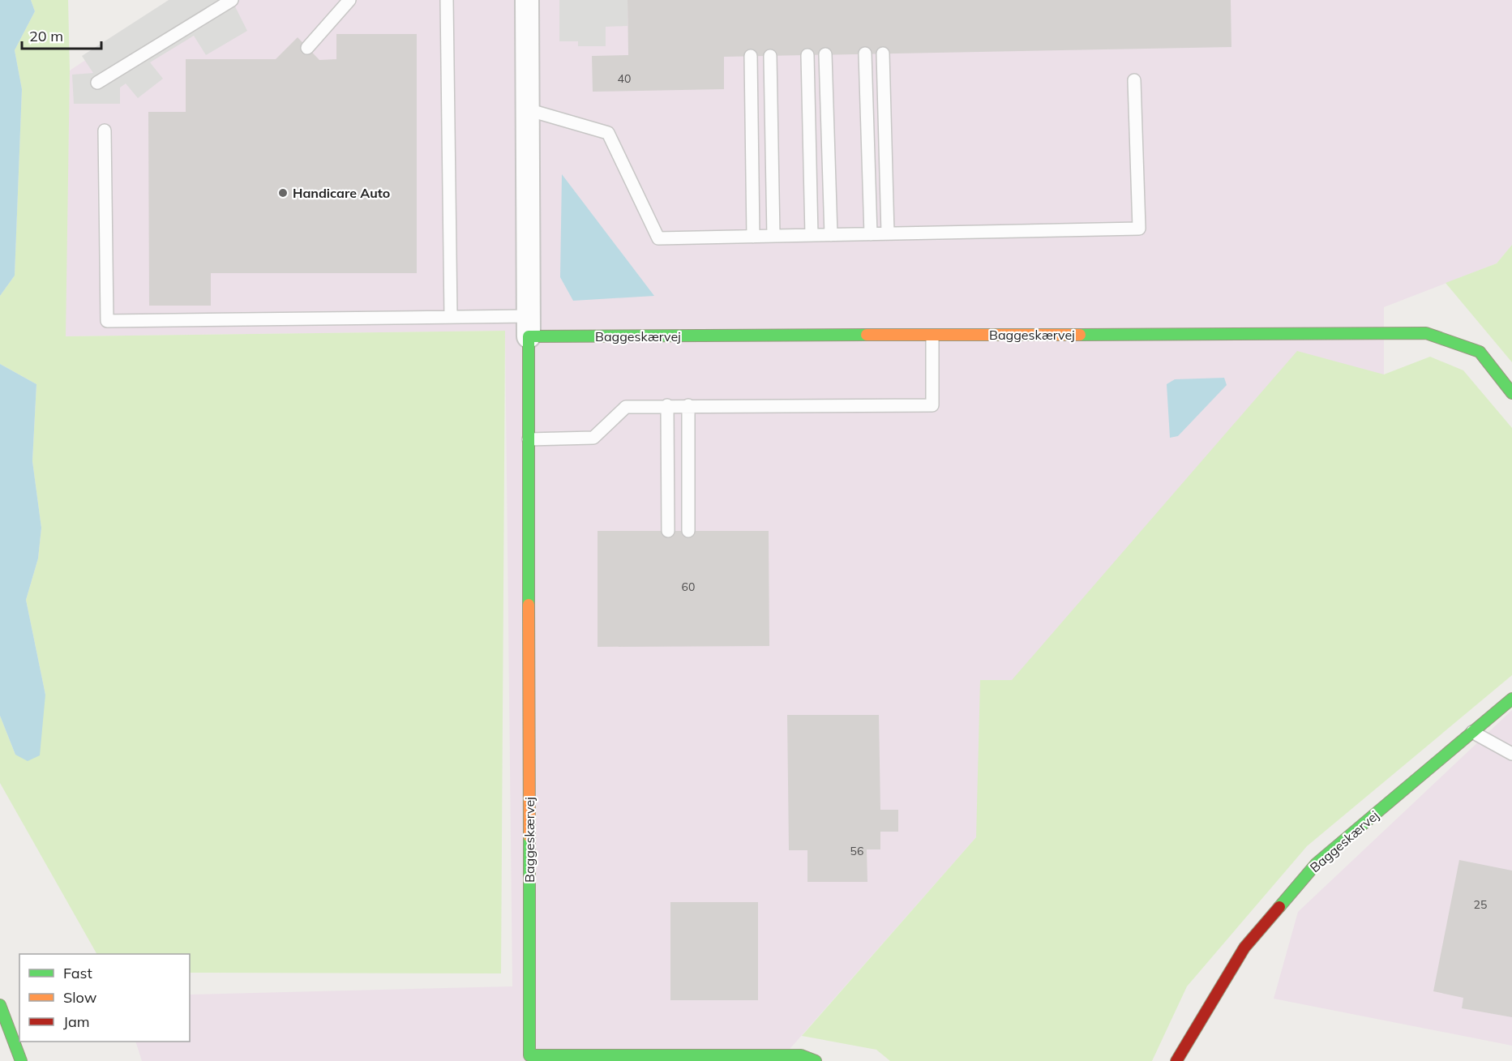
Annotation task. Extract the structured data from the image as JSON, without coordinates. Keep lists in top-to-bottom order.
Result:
{
  "streets": {
    "main road": ["Baggeskærvej"]
  },
  "places": ["Handicare Auto"],
  "house_numbers": [
    "40",
    "60",
    "56",
    "25"
  ],
  "legend": ["Fast", "Slow", "Jam"],
  "scale_bar": "20 m"
}
